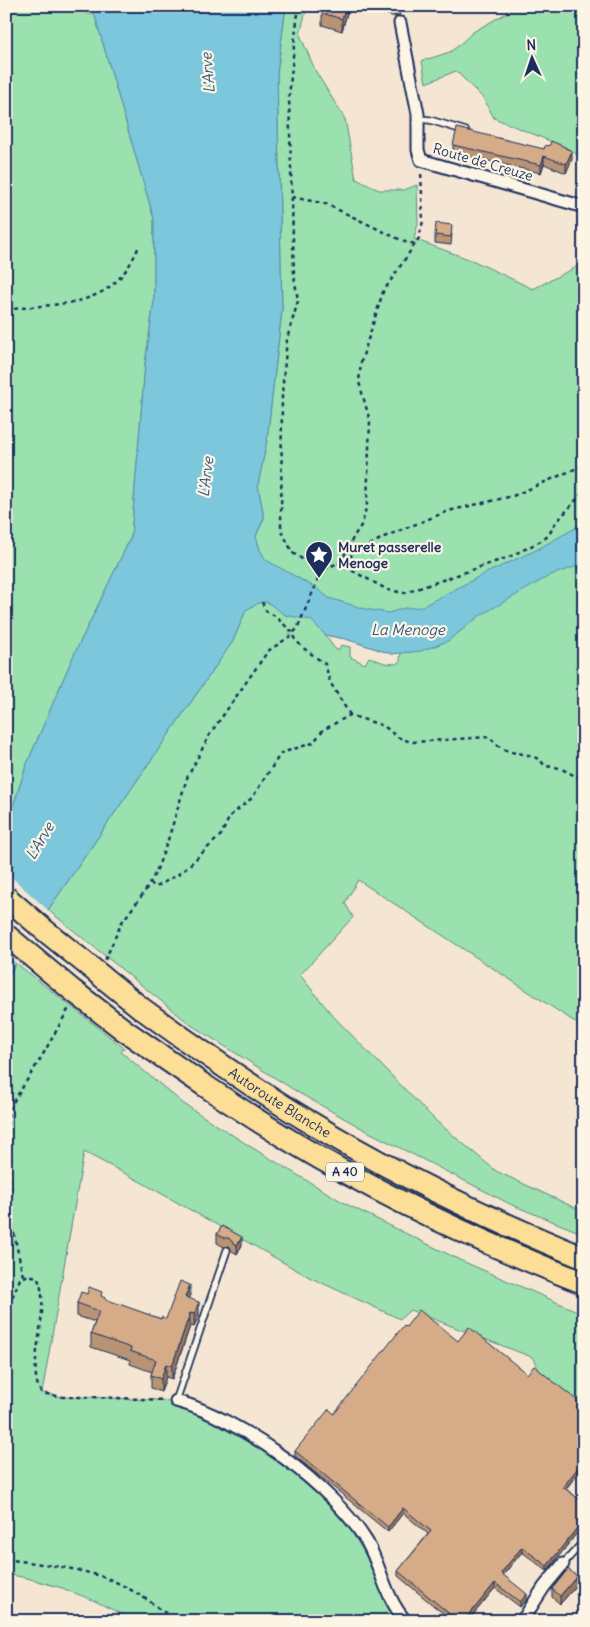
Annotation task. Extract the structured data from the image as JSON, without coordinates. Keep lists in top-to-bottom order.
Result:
{
  "streets": {
    "highway": ["Autoroute Blanche", "A 40"],
    "street": ["Route de Creuze"]
  },
  "water": ["L'Arve", "La Menoge"],
  "places": {
    "place": ["Muret passerelle Menoge"]
  },
  "north": "top"
}
